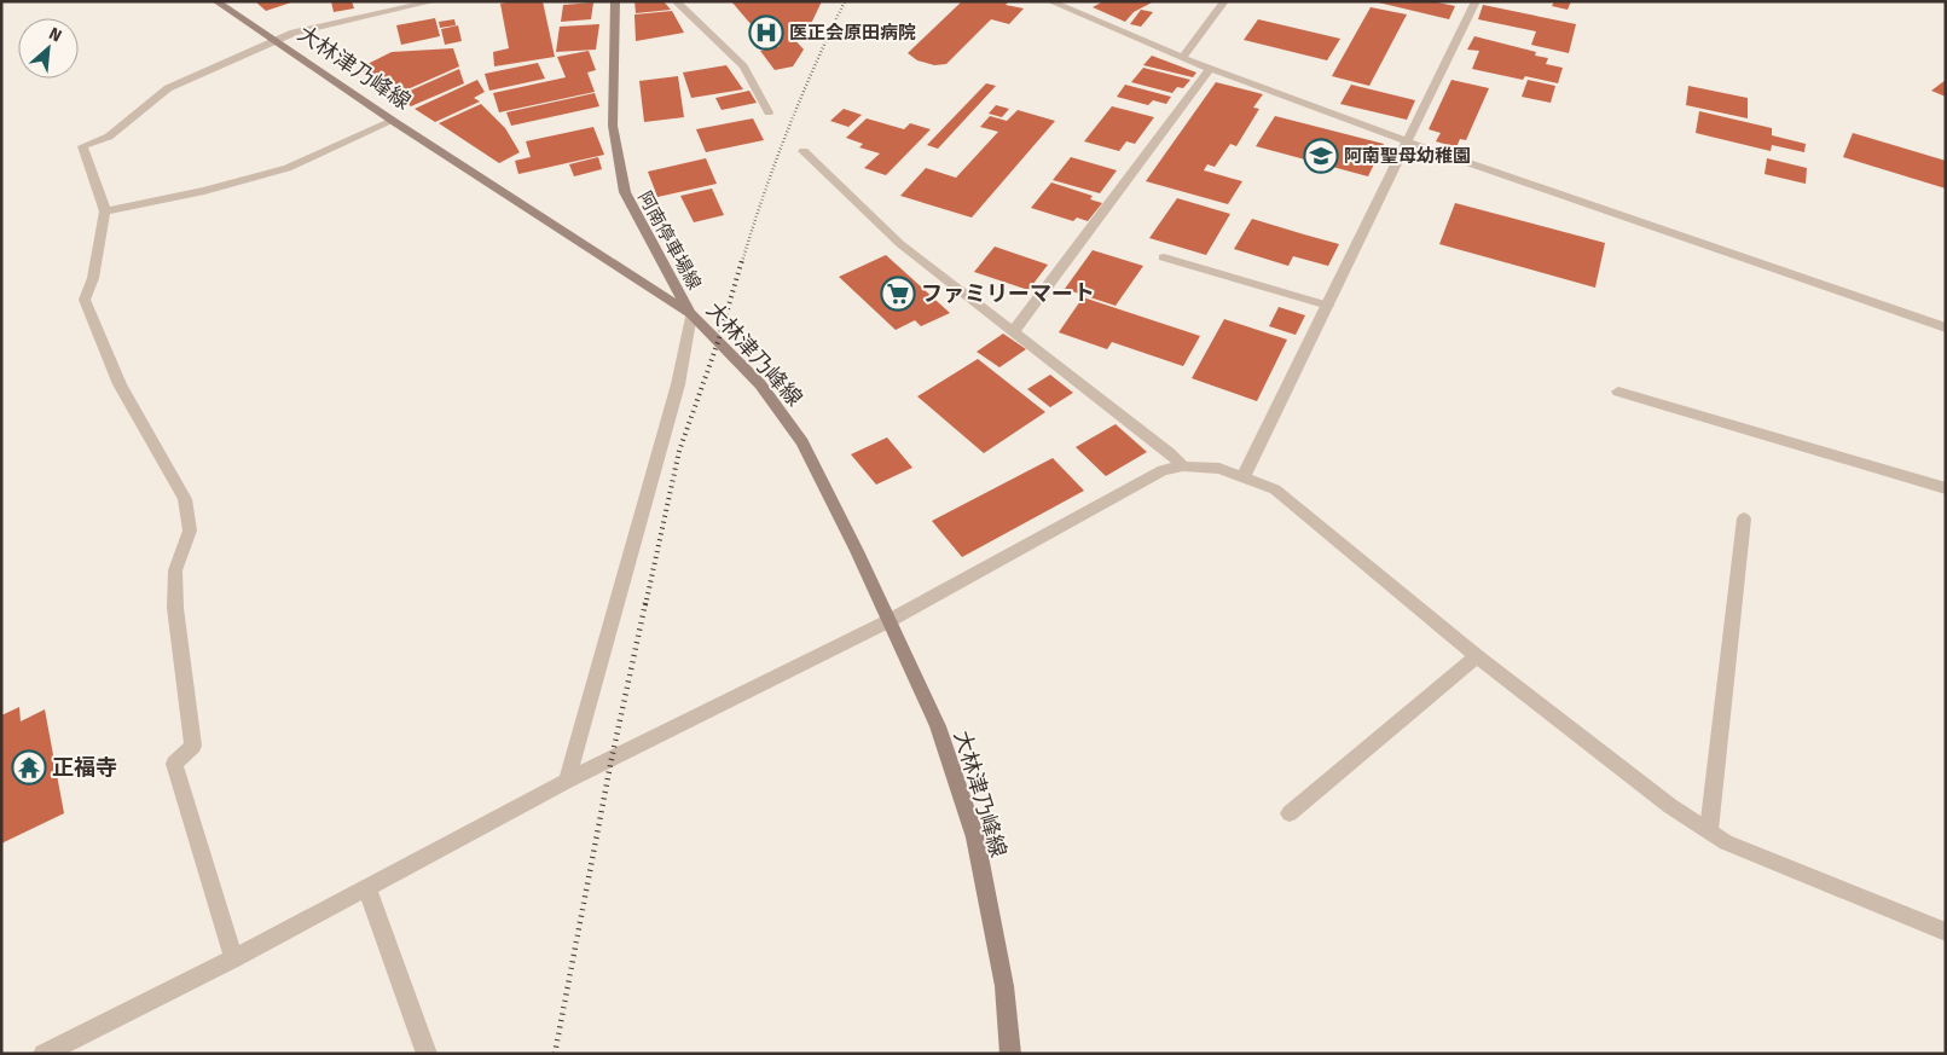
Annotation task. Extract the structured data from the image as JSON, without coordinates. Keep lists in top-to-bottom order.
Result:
{
  "streets": {
    "main road": ["大林津乃峰線", "阿南停車場線"]
  },
  "crossings": [
    ["大林津乃峰線", "阿南停車場線"]
  ],
  "places": {
    "hospital": ["医正会原田病院"],
    "school or university": ["阿南聖母幼稚園"],
    "supermarket": ["ファミリーマート"],
    "temple": ["正福寺"]
  },
  "north": "top right"
}
